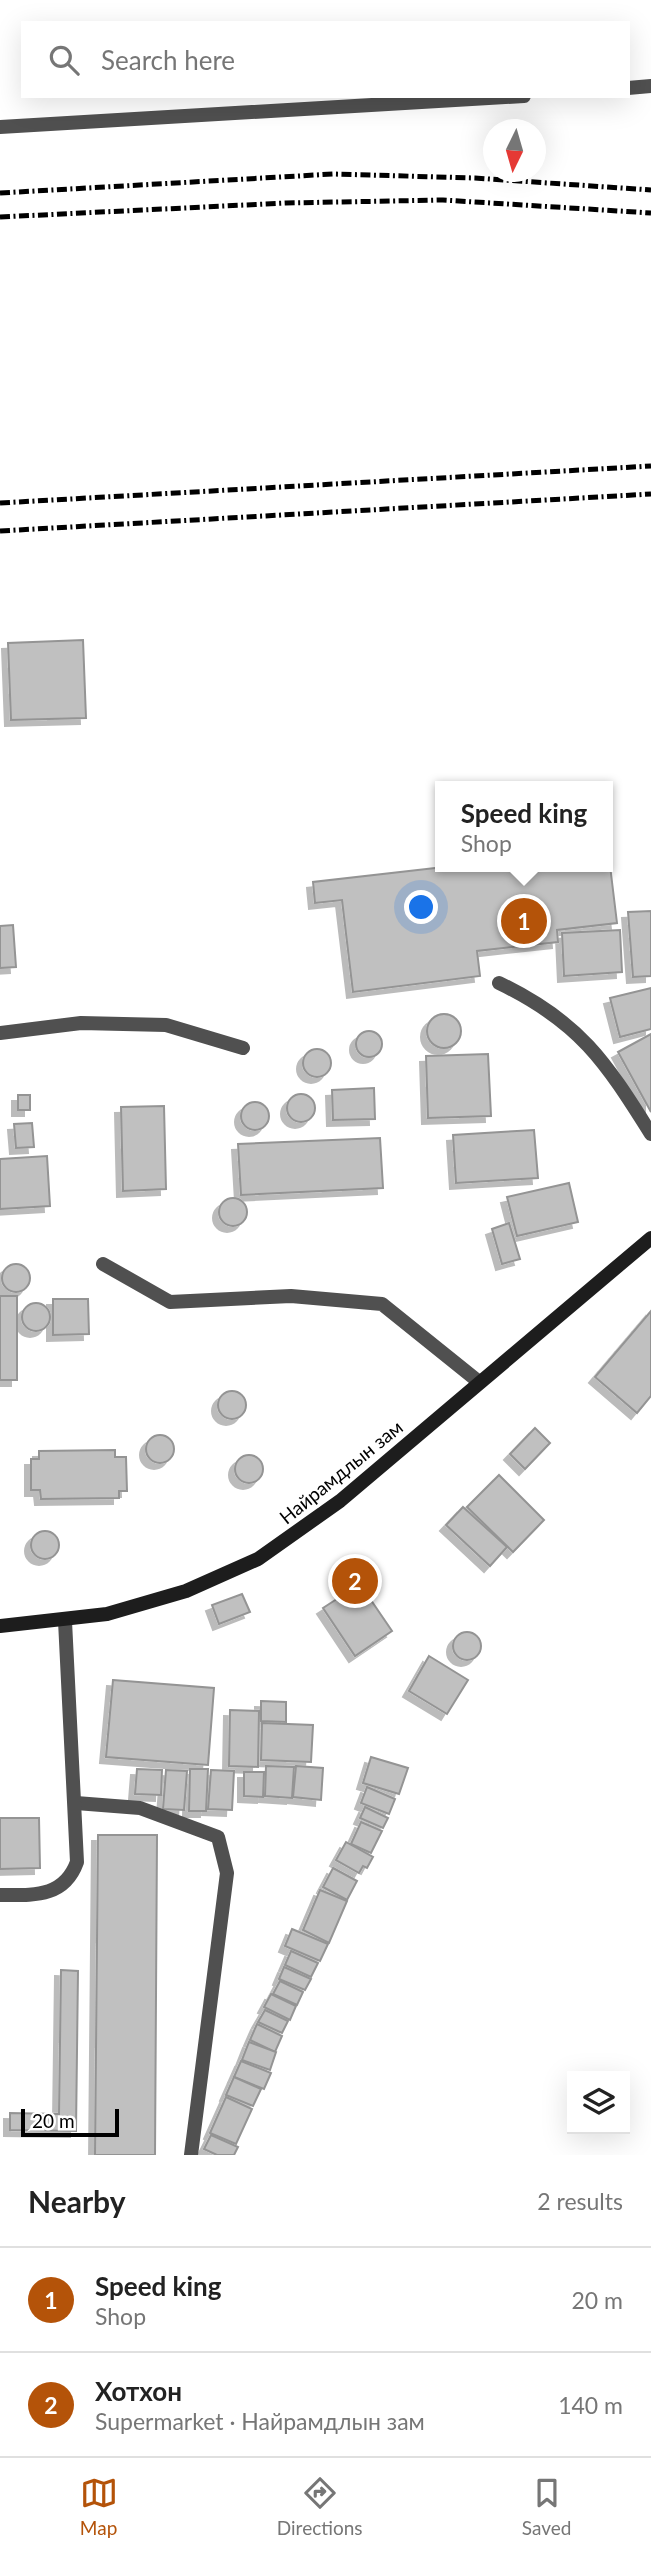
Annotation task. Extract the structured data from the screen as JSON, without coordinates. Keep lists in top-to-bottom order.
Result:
{
  "streets": {
    "main road": ["Найрамдлын зам"]
  },
  "scale_bar": "20 m",
  "north": "bottom",
  "page": {
    "search": "Search here",
    "popup": ["Speed king", "Shop"],
    "pins": ["1", "2"],
    "scale": "20 m",
    "heading": ["Nearby", "2 results"],
    "list": [
      {
        "mark": "1",
        "name": "Speed king",
        "note": "Shop",
        "value": "20 m"
      },
      {
        "mark": "2",
        "name": "Хотхон",
        "note": "Supermarket · Найрамдлын зам",
        "value": "140 m"
      }
    ],
    "nav": ["Map", "Directions", "Saved"]
  }
}
